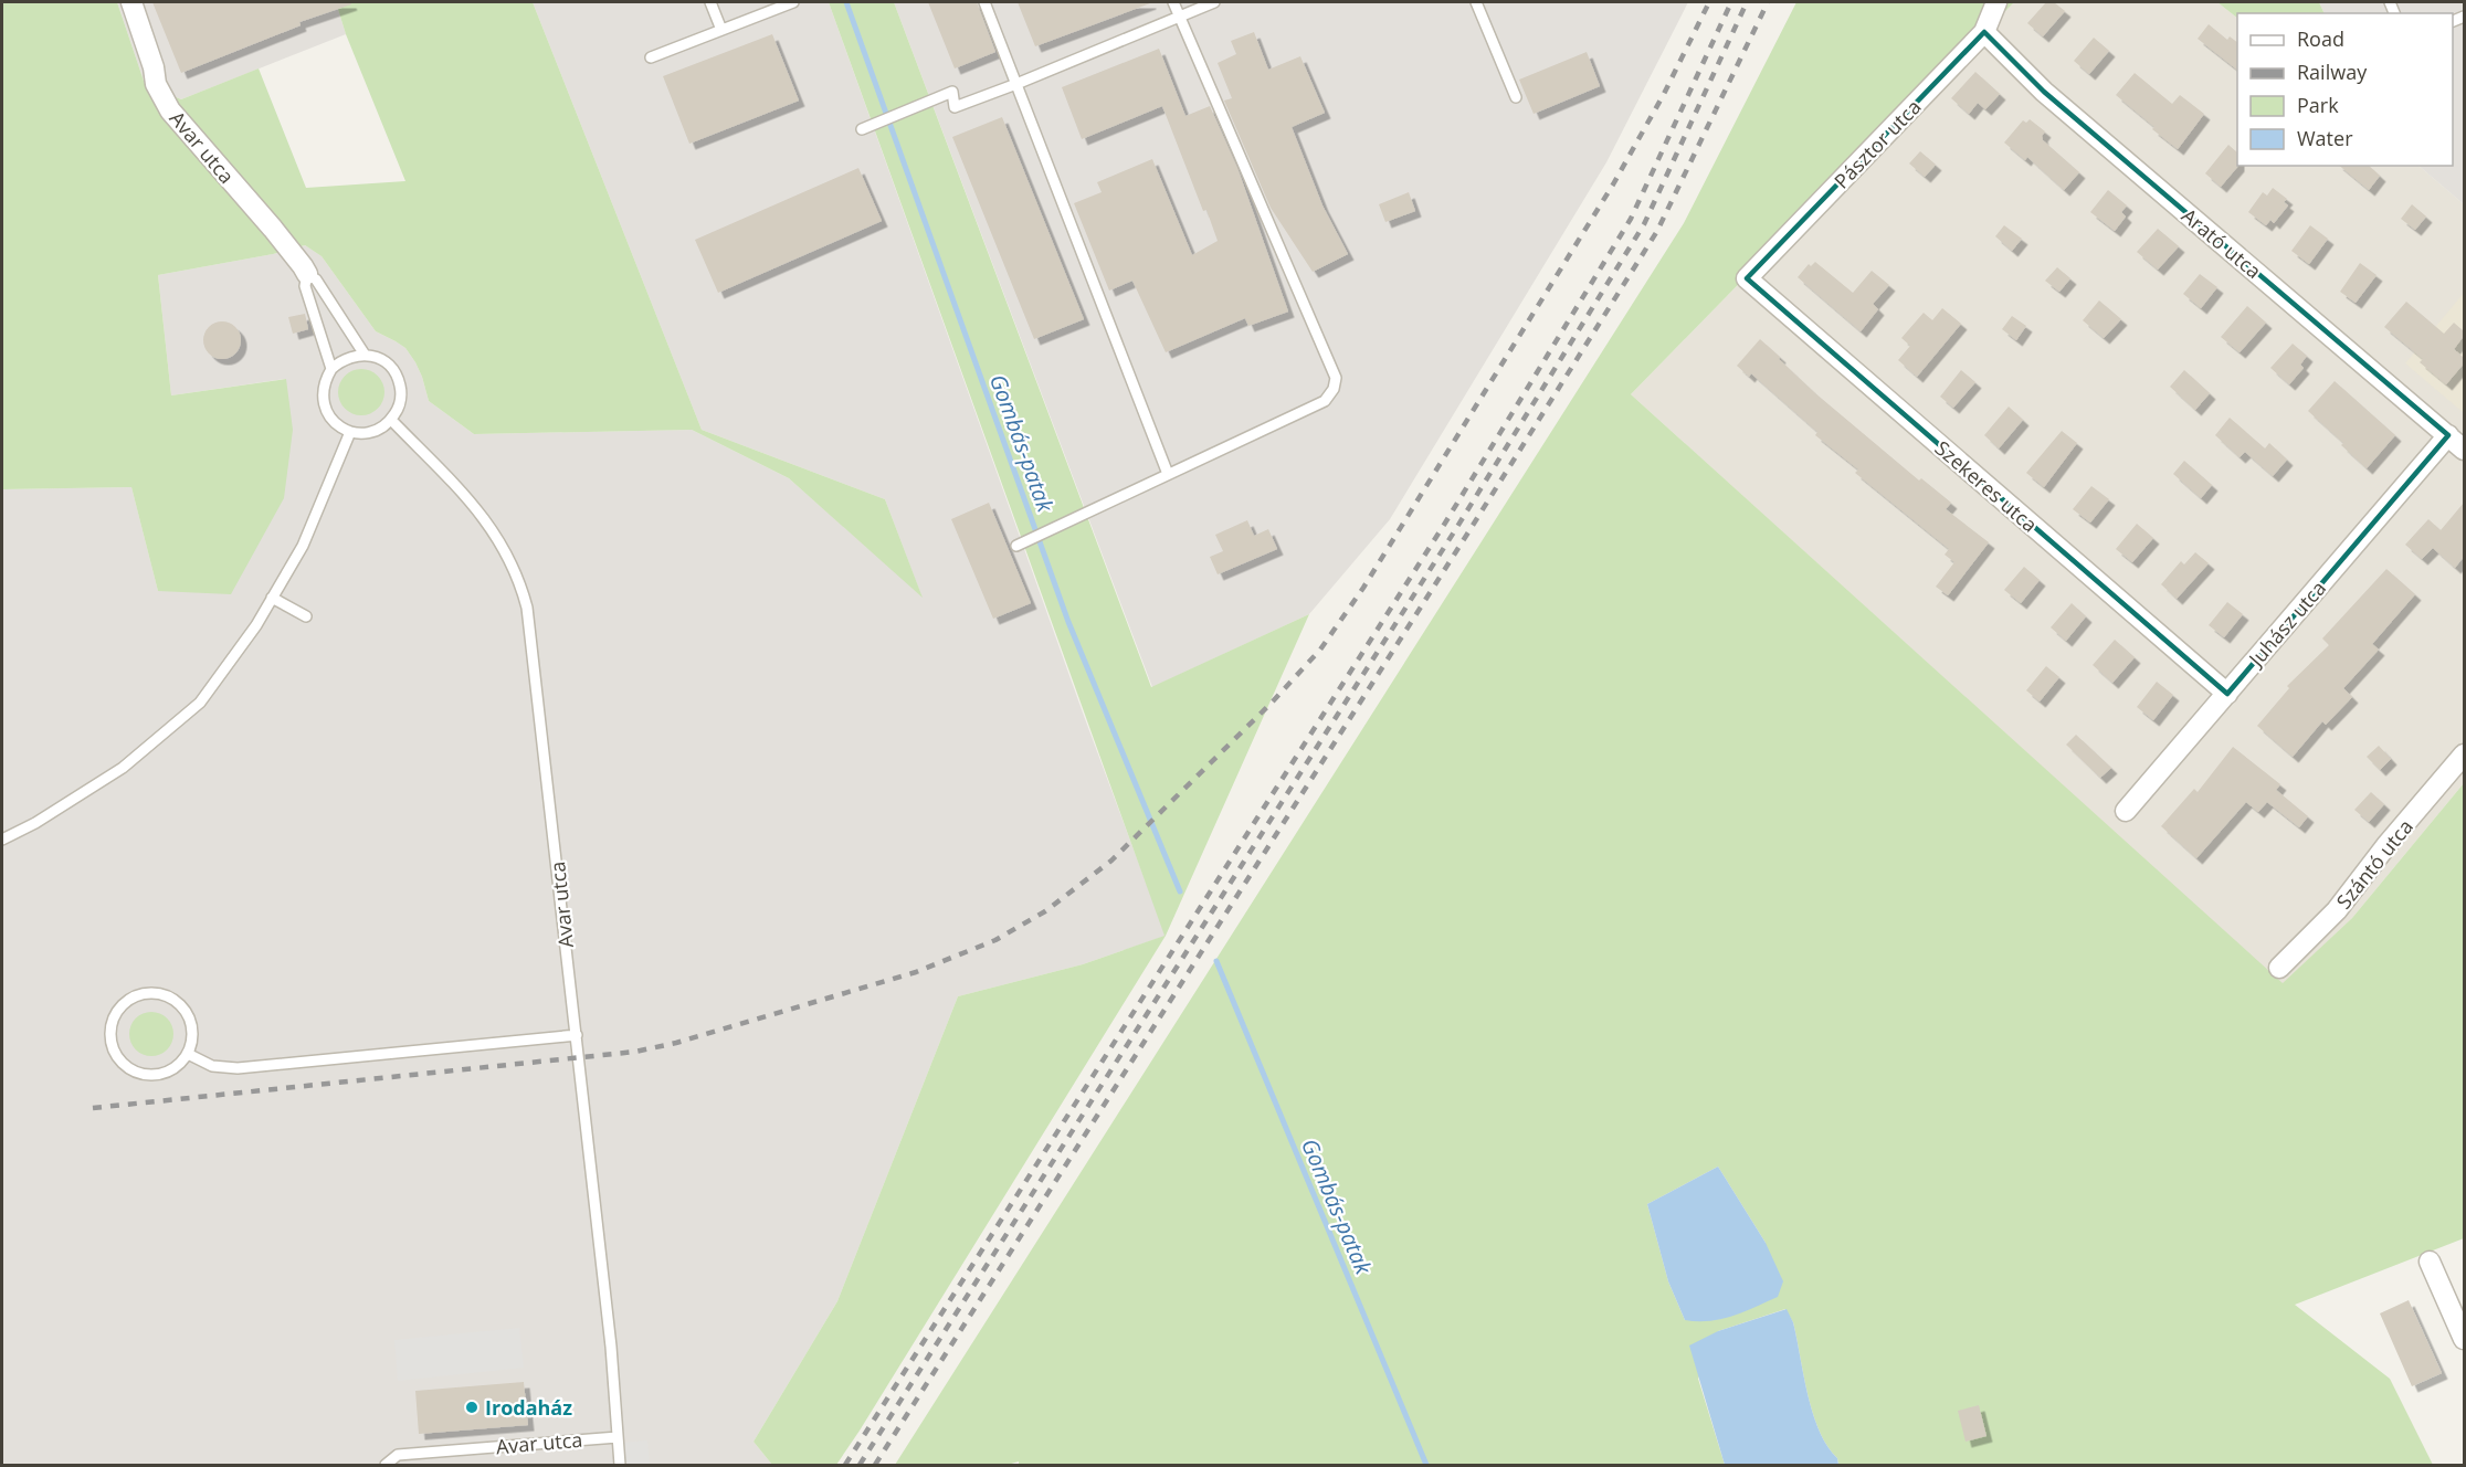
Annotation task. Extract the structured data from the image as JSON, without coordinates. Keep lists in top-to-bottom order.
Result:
{
  "streets": {
    "street": [
      "Pásztor utca",
      "Avar utca",
      "Arató utca",
      "Szekeres utca",
      "Juhász utca",
      "Szántó utca"
    ]
  },
  "crossings": [
    ["Pásztor utca", "Arató utca"],
    ["Pásztor utca", "Szekeres utca"],
    ["Arató utca", "Juhász utca"],
    ["Szekeres utca", "Juhász utca"]
  ],
  "water": ["Gombás-patak"],
  "places": ["Irodaház"],
  "legend": [
    "Road",
    "Railway",
    "Park",
    "Water"
  ]
}
